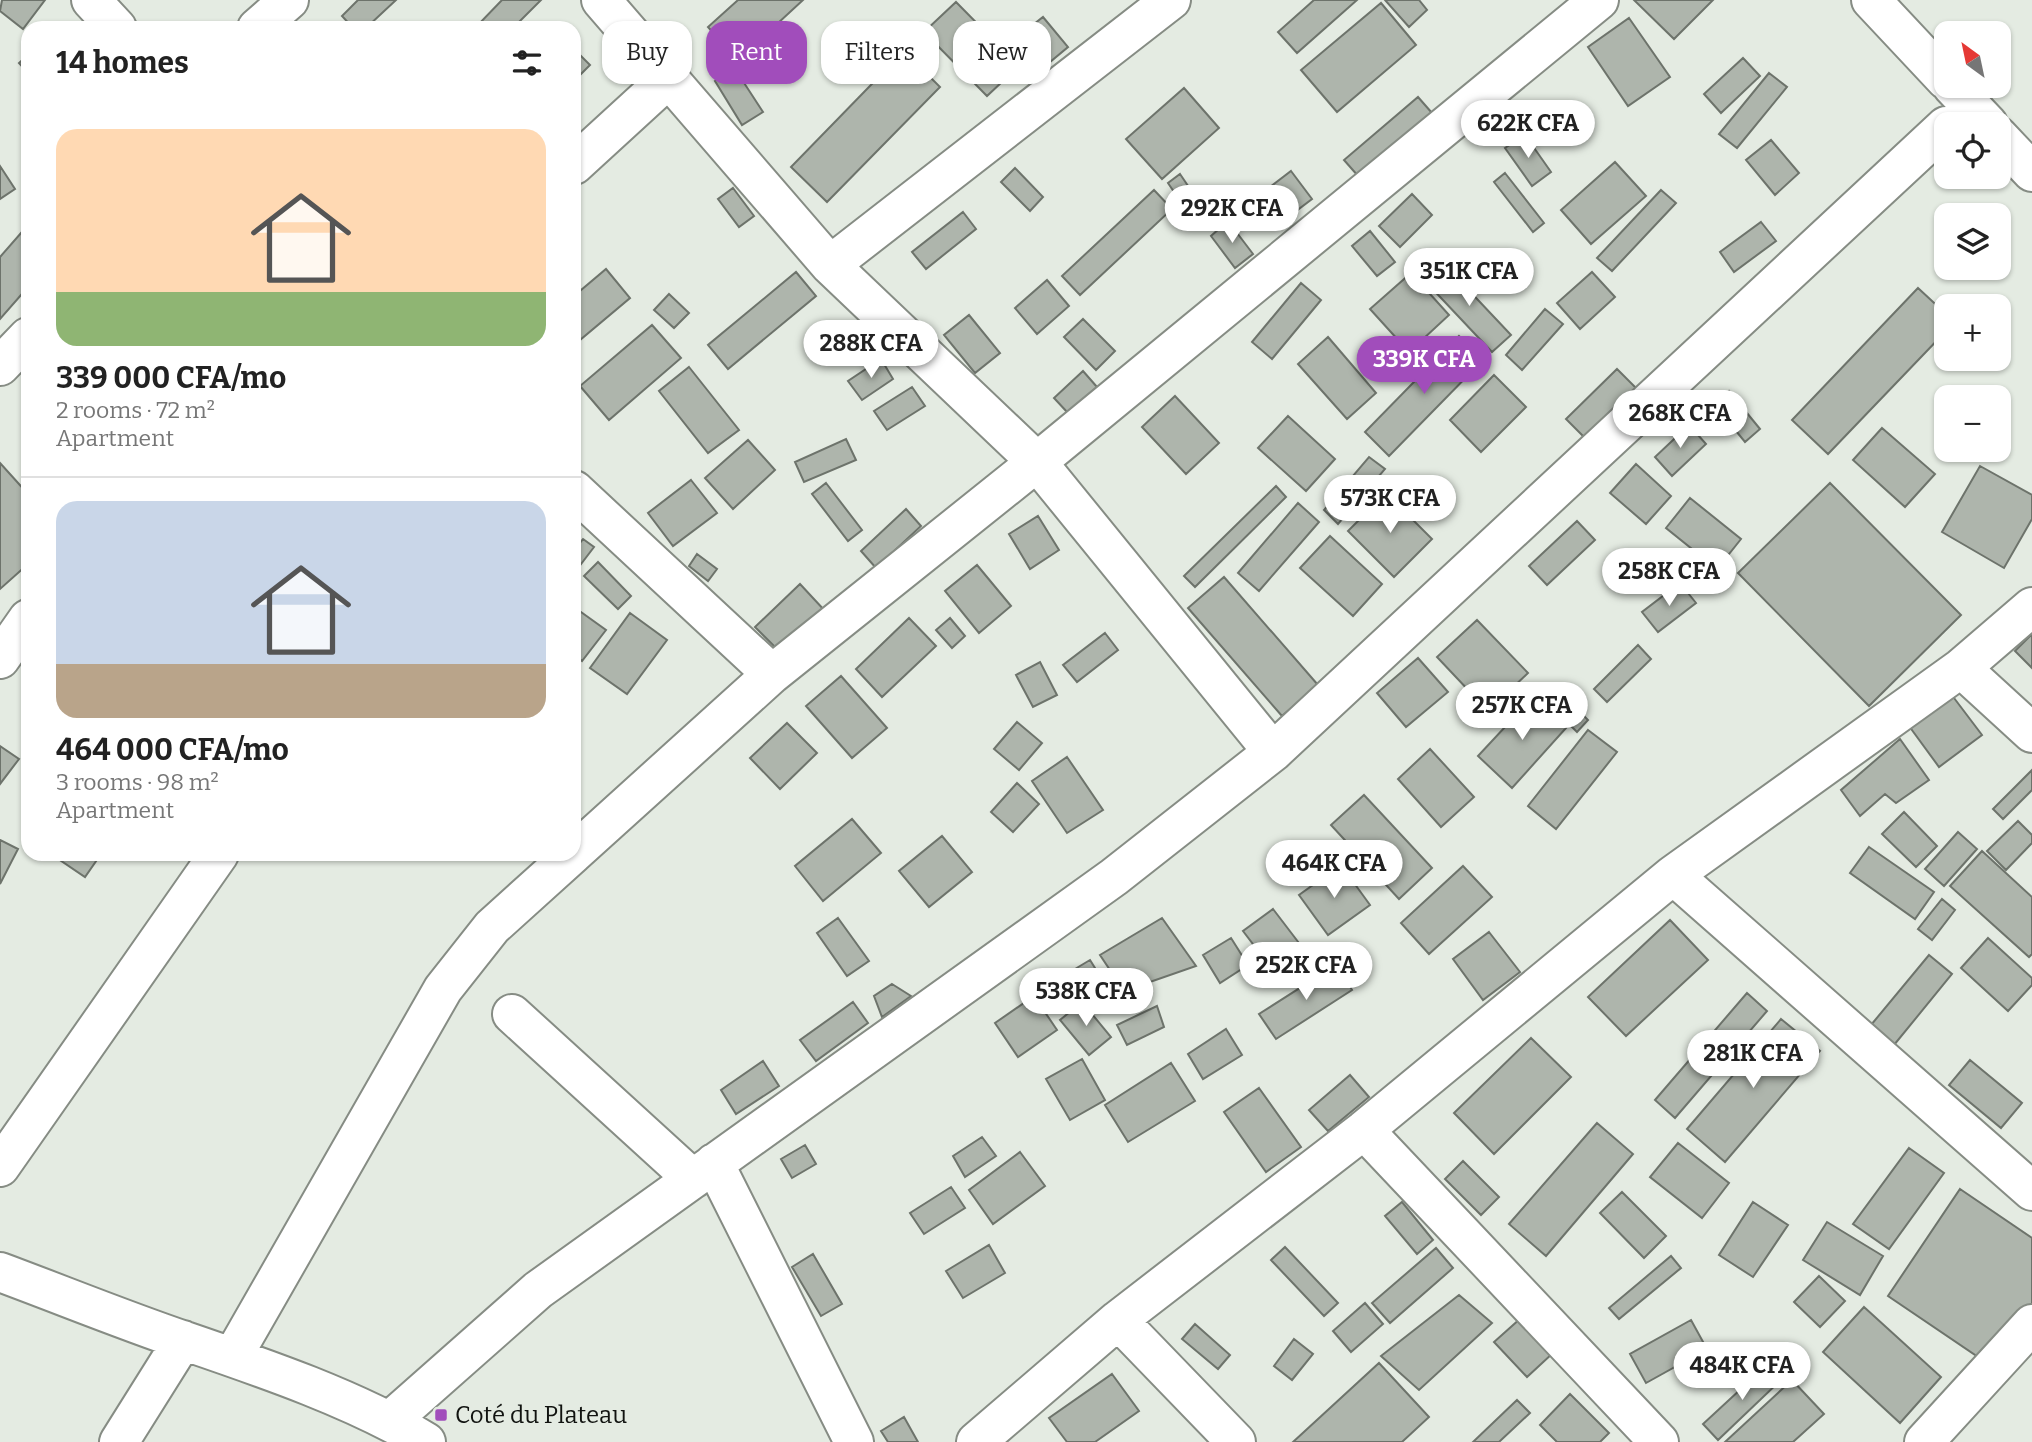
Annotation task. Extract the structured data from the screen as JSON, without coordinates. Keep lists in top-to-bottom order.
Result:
{
  "places": {
    "transit": ["Coté du Plateau"]
  },
  "north": "top left",
  "page": {
    "map_buttons": ["+", "−"],
    "chip": [
      "Buy",
      "Rent",
      "Filters",
      "New"
    ],
    "heading": "14 homes",
    "price": [
      "622K CFA",
      "292K CFA",
      "351K CFA",
      "288K CFA",
      "339K CFA",
      "268K CFA",
      "573K CFA",
      "258K CFA",
      "257K CFA",
      "464K CFA",
      "252K CFA",
      "538K CFA",
      "281K CFA",
      "484K CFA"
    ],
    "list": [
      {
        "name": "339 000 CFA/mo",
        "note": "2 rooms · 72 m² · Apartment"
      },
      {
        "name": "464 000 CFA/mo",
        "note": "3 rooms · 98 m² · Apartment"
      }
    ]
  }
}
